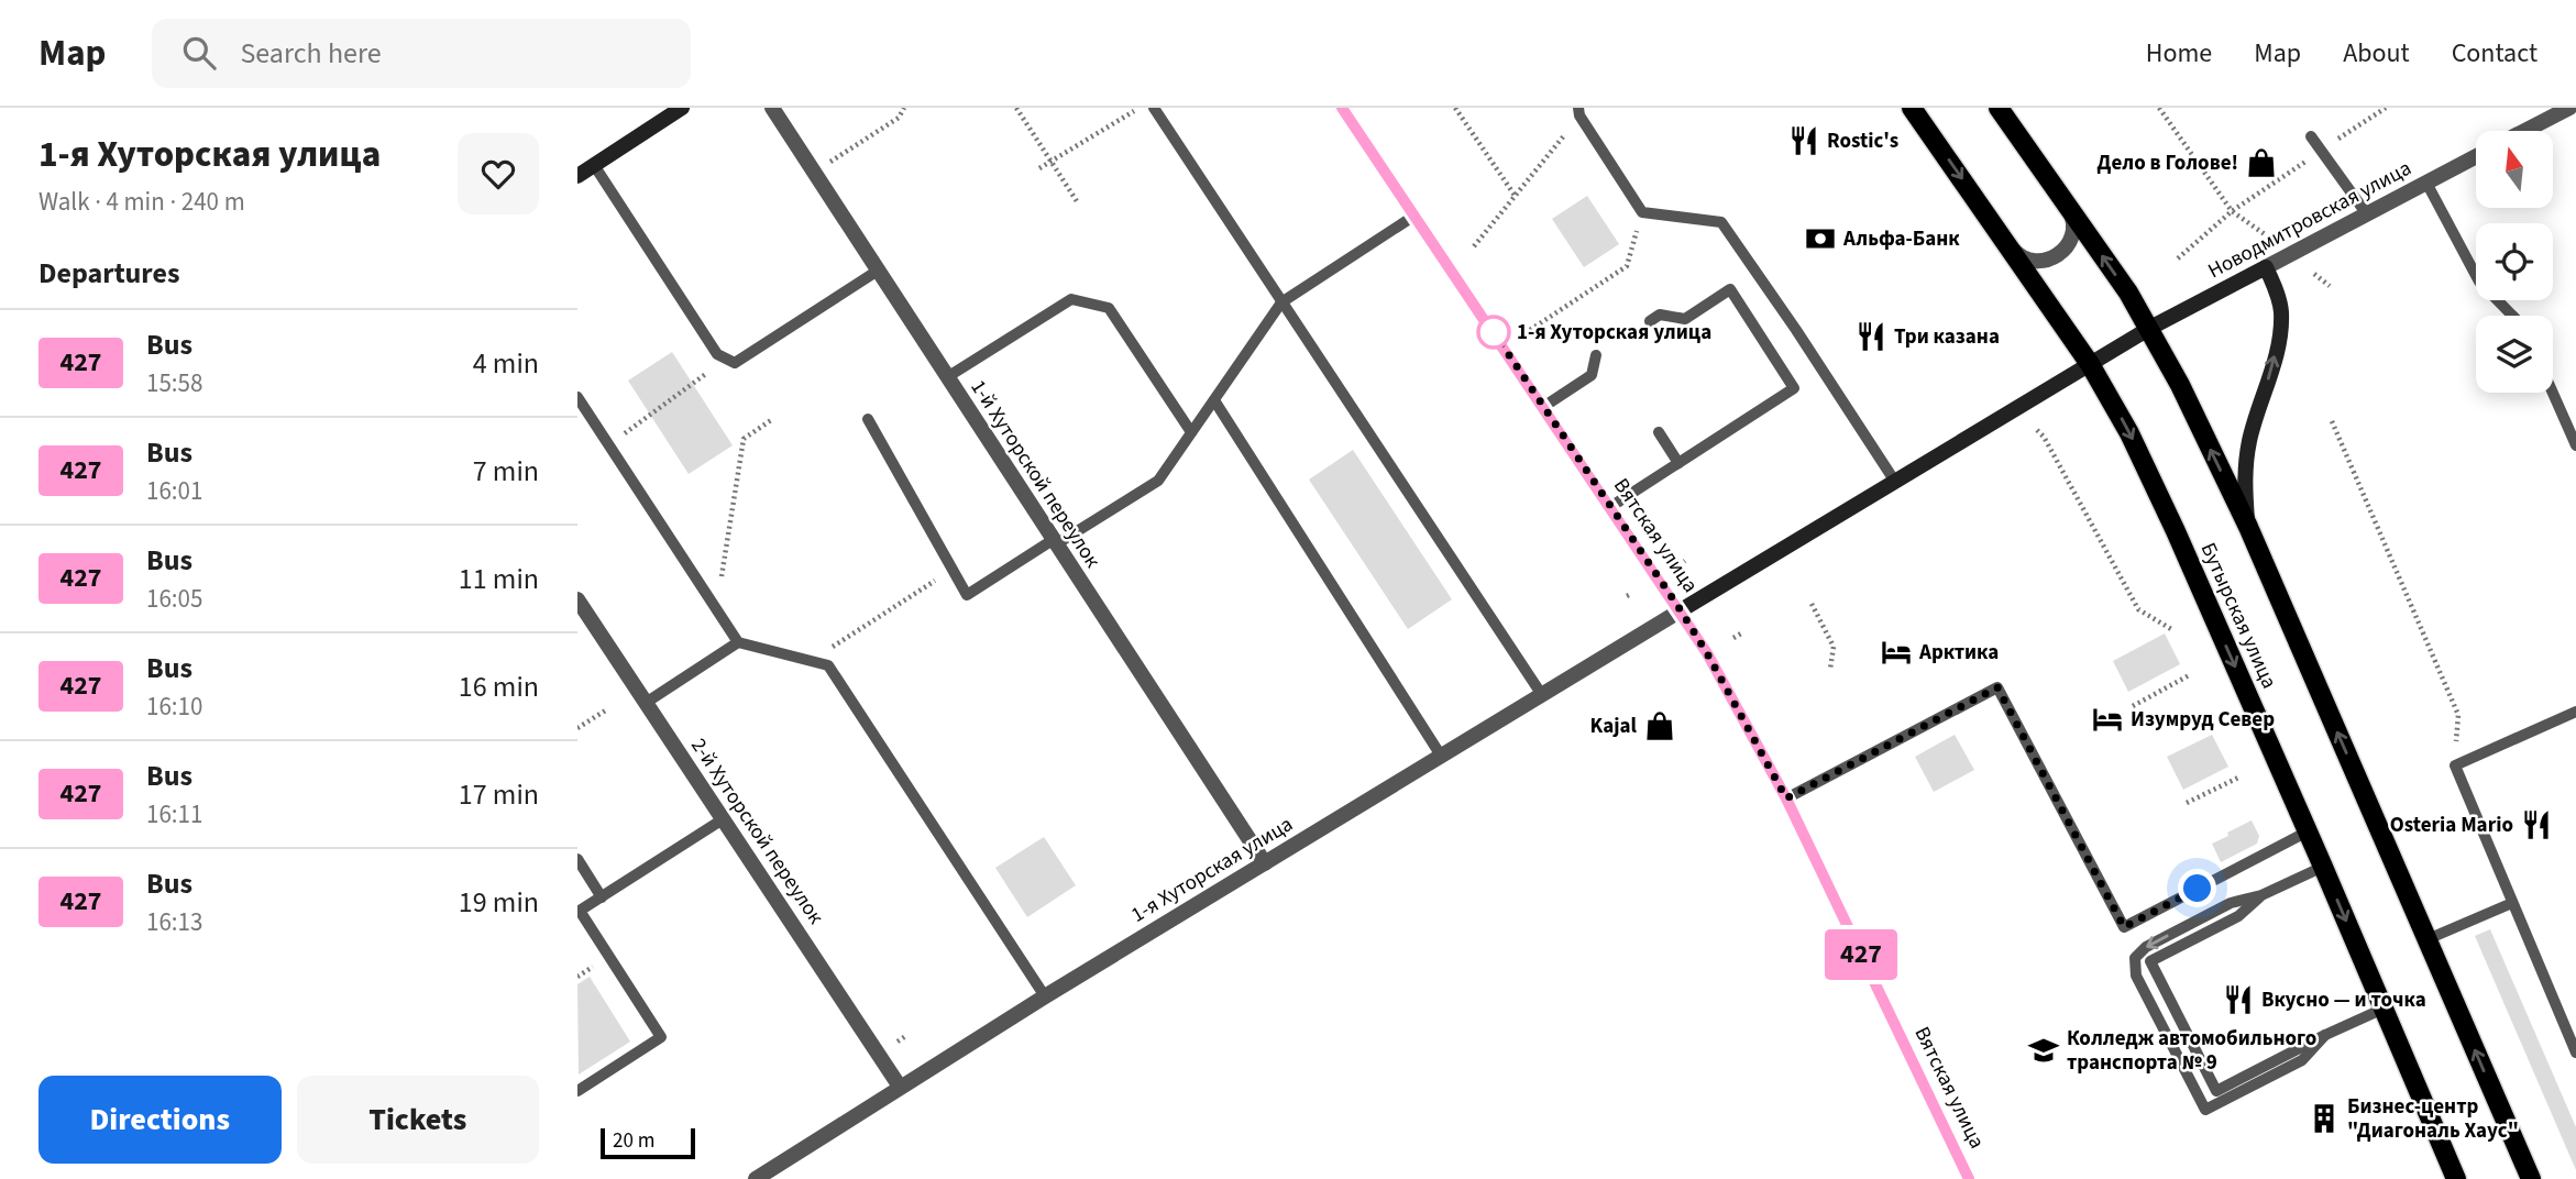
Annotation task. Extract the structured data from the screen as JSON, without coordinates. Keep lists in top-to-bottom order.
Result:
{
  "streets": {
    "main road": ["Бутырская улица"],
    "street": [
      "Новодмитровская улица",
      "1-й Хуторской переулок",
      "Вятская улица",
      "2-й Хуторской переулок",
      "1-я Хуторская улица"
    ]
  },
  "crossings": [
    ["Новодмитровская улица", "Бутырская улица"],
    ["Новодмитровская улица", "1-я Хуторская улица"],
    ["1-й Хуторской переулок", "1-я Хуторская улица"],
    ["Вятская улица", "1-я Хуторская улица"],
    ["Бутырская улица", "1-я Хуторская улица"],
    ["2-й Хуторской переулок", "1-я Хуторская улица"]
  ],
  "places": {
    "restaurant": [
      "Rostic's",
      "Три казана",
      "Osteria Mario",
      "Вкусно — и точка"
    ],
    "shop": ["Дело в Голове!", "Kajal"],
    "bank": ["Альфа-Банк"],
    "other": ["1-я Хуторская улица"],
    "hotel": ["Арктика", "Изумруд Север"],
    "school or university": ["Колледж автомобильного транспорта № 9"],
    "building": ["Бизнес-центр \"Диагональ Хаус\""]
  },
  "lines": ["bus line 427"],
  "scale_bar": "20 m",
  "north": "top",
  "page": {
    "header": "Map",
    "search": "Search here",
    "nav": [
      "Home",
      "Map",
      "About",
      "Contact"
    ],
    "heading": [
      ["1-я Хуторская улица", "Walk · 4 min · 240 m"],
      "Departures"
    ],
    "on_map": "427",
    "list": [
      {
        "mark": "427",
        "name": "Bus",
        "note": "15:58",
        "value": "4 min"
      },
      {
        "mark": "427",
        "name": "Bus",
        "note": "16:01",
        "value": "7 min"
      },
      {
        "mark": "427",
        "name": "Bus",
        "note": "16:05",
        "value": "11 min"
      },
      {
        "mark": "427",
        "name": "Bus",
        "note": "16:10",
        "value": "16 min"
      },
      {
        "mark": "427",
        "name": "Bus",
        "note": "16:11",
        "value": "17 min"
      },
      {
        "mark": "427",
        "name": "Bus",
        "note": "16:13",
        "value": "19 min"
      }
    ],
    "buttons": ["Directions", "Tickets"],
    "scale": "20 m"
  }
}
